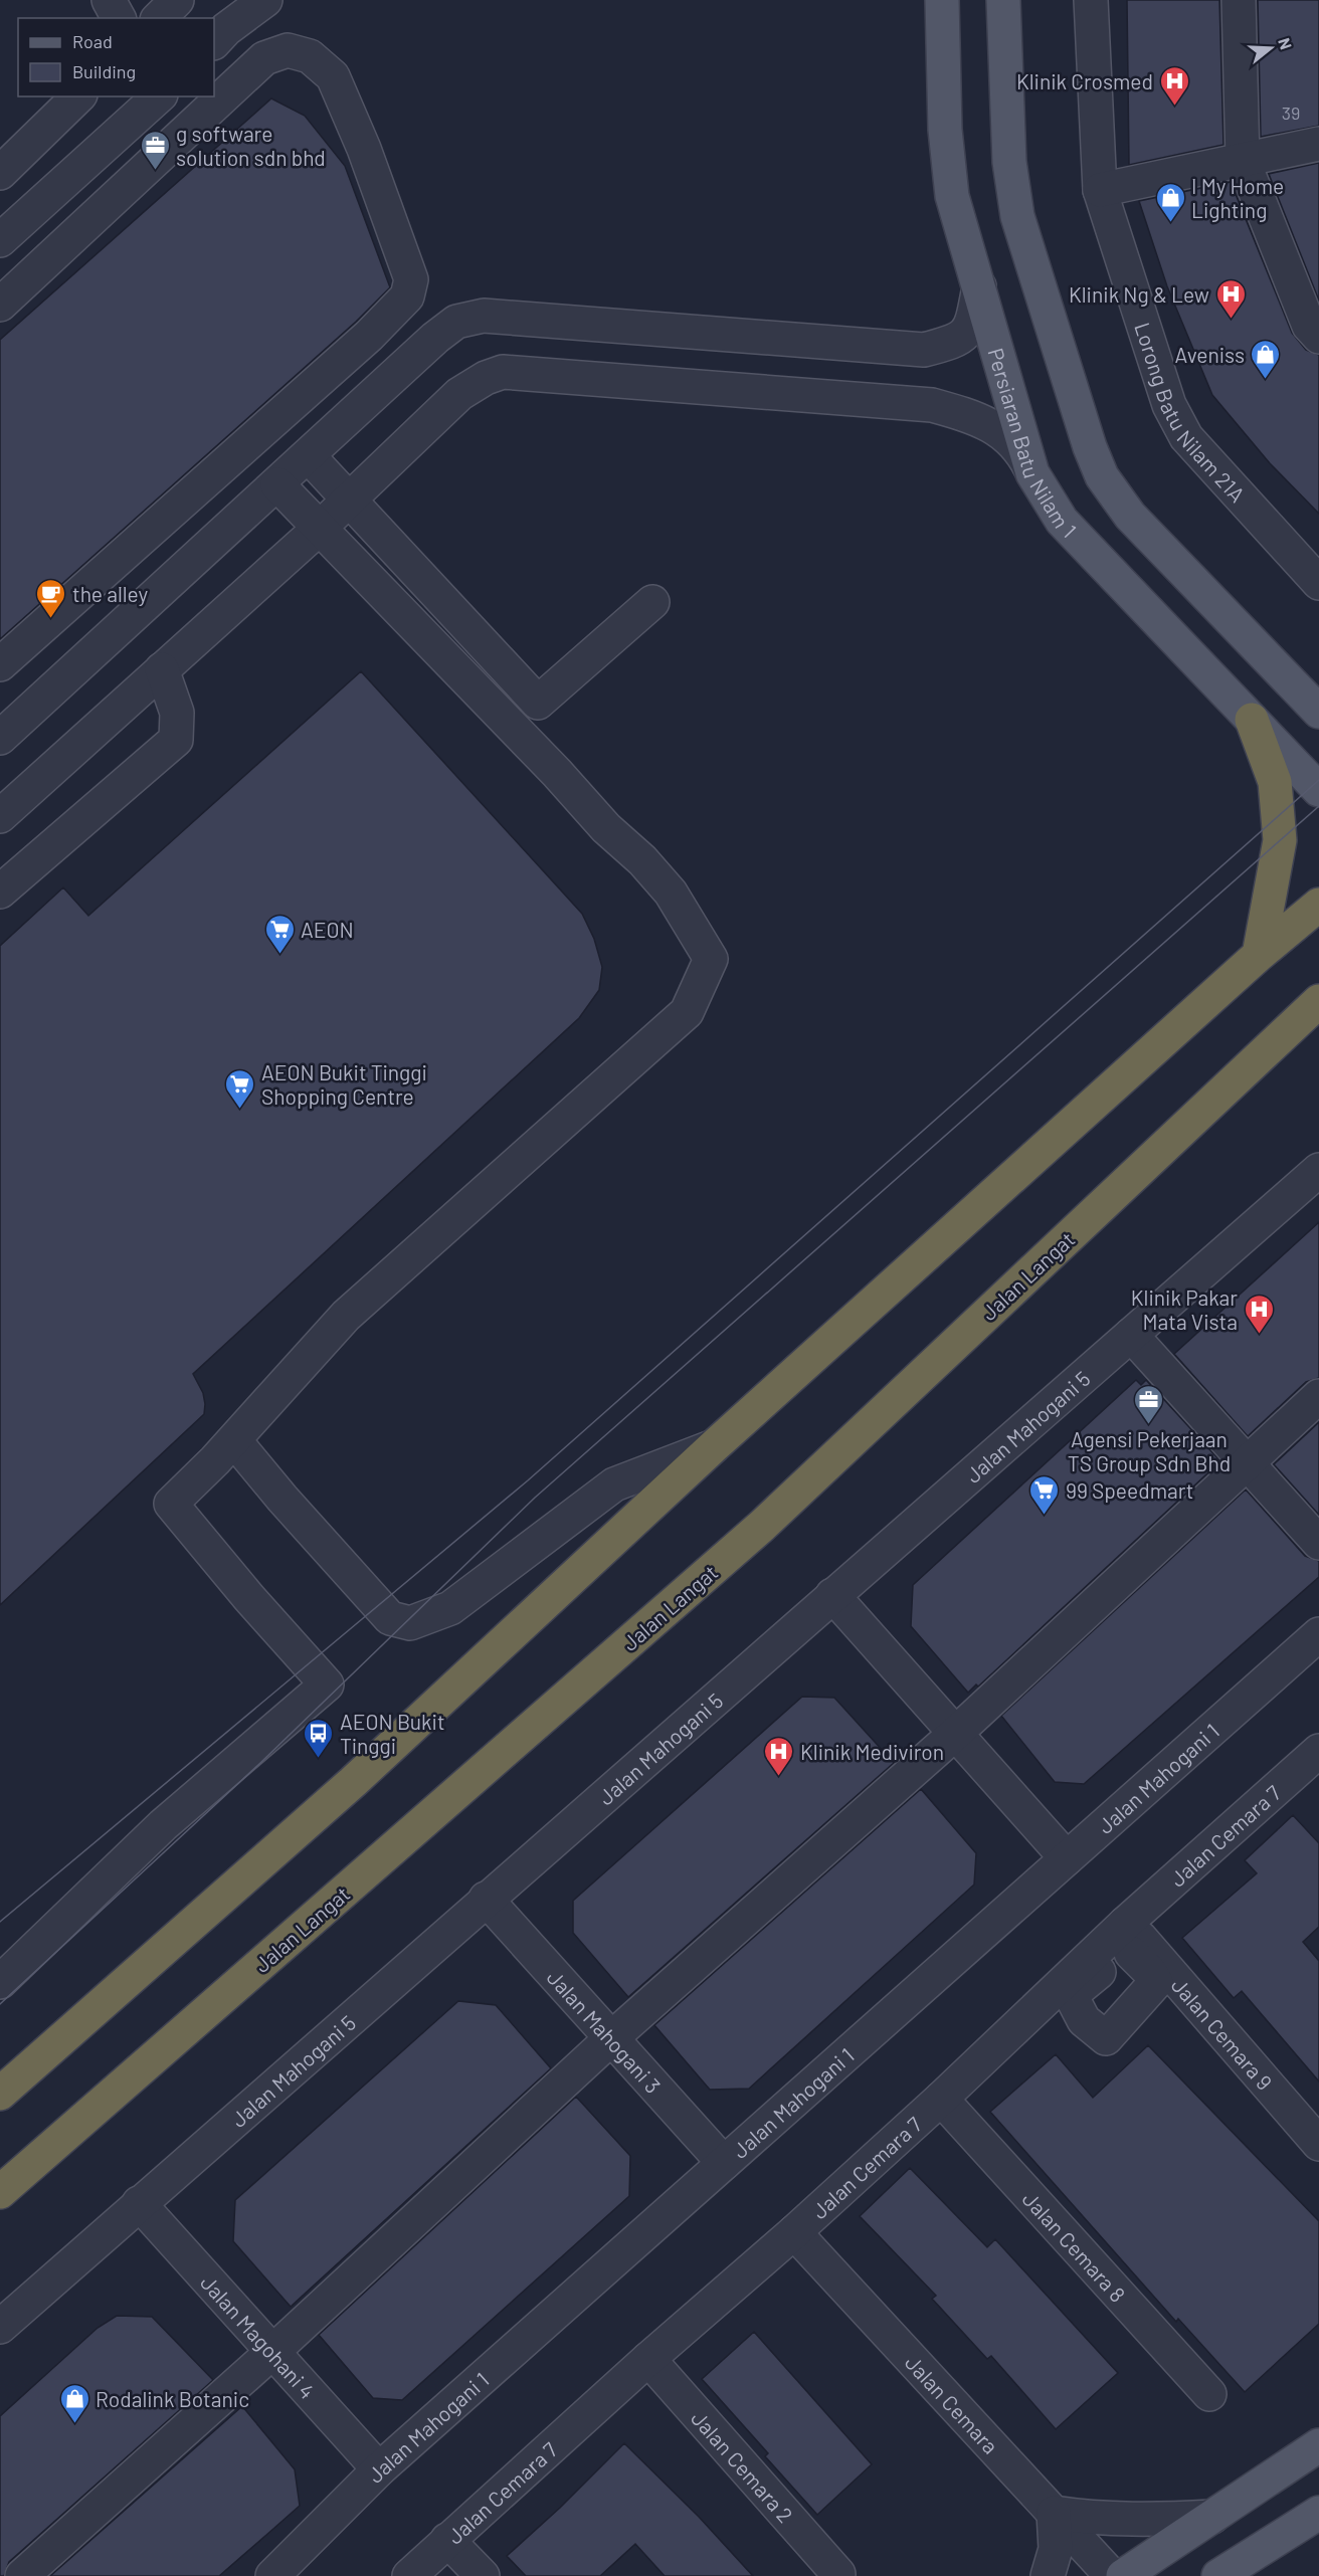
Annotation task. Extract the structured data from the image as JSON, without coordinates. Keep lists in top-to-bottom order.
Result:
{
  "streets": {
    "highway": ["Jalan Langat"],
    "main road": ["Persiaran Batu Nilam 1"],
    "street": [
      "Lorong Batu Nilam 21A",
      "Jalan Mahogani 5",
      "Jalan Mahogani 1",
      "Jalan Cemara 7",
      "Jalan Mahogani 3",
      "Jalan Cemara 9",
      "Jalan Cemara 8",
      "Jalan Magohani 4",
      "Jalan Cemara",
      "Jalan Cemara 2"
    ]
  },
  "crossings": [
    ["Jalan Mahogani 5", "Jalan Mahogani 3"],
    ["Jalan Mahogani 5", "Jalan Magohani 4"],
    ["Jalan Mahogani 1", "Jalan Mahogani 3"],
    ["Jalan Mahogani 1", "Jalan Magohani 4"],
    ["Jalan Cemara 7", "Jalan Cemara 9"],
    ["Jalan Cemara 7", "Jalan Cemara 8"],
    ["Jalan Cemara 7", "Jalan Cemara"],
    ["Jalan Cemara 7", "Jalan Cemara 2"]
  ],
  "places": {
    "hospital": [
      "Klinik Crosmed",
      "Klinik Ng & Lew",
      "Klinik Pakar Mata Vista",
      "Klinik Mediviron"
    ],
    "office": ["g software solution sdn bhd", "Agensi Pekerjaan TS Group Sdn Bhd"],
    "shop": ["I My Home Lighting", "Aveniss", "Rodalink Botanic"],
    "cafe": ["the alley"],
    "supermarket": ["AEON", "AEON Bukit Tinggi Shopping Centre", "99 Speedmart"],
    "bus stop": ["AEON Bukit Tinggi"]
  },
  "house_numbers": ["39"],
  "legend": ["Road", "Building"],
  "north": "right"
}
